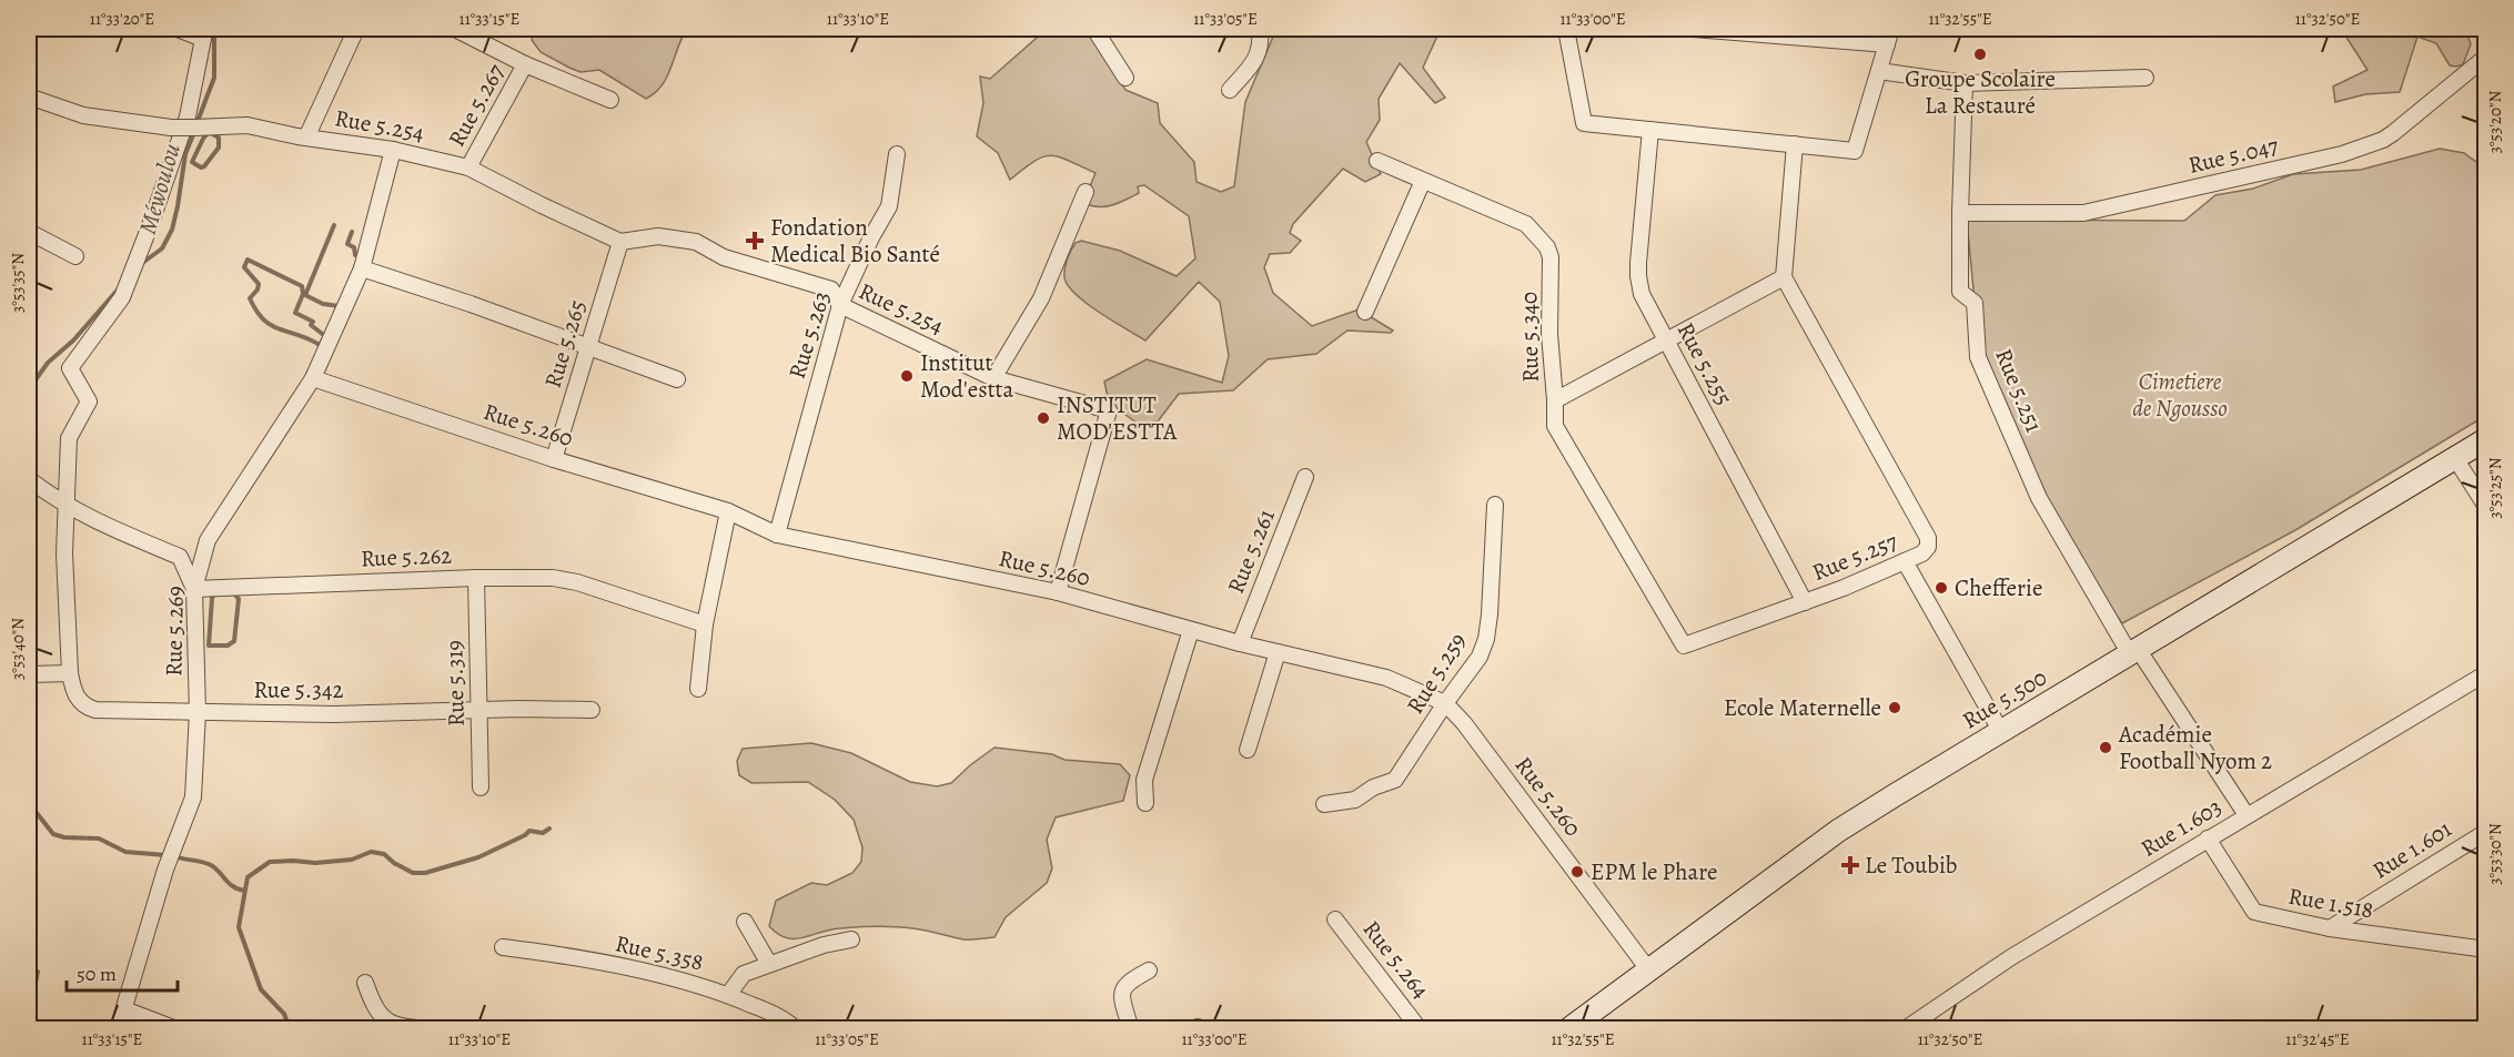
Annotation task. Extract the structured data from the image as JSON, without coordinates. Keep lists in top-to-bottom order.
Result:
{
  "streets": {
    "main road": ["Rue 5.500"],
    "street": [
      "Rue 5.267",
      "Rue 5.254",
      "Rue 5.047",
      "Rue 5.263",
      "Rue 5.340",
      "Rue 5.265",
      "Rue 5.255",
      "Rue 5.251",
      "Rue 5.260",
      "Rue 5.261",
      "Rue 5.262",
      "Rue 5.257",
      "Rue 5.269",
      "Rue 5.259",
      "Rue 5.319",
      "Rue 5.342",
      "Rue 1.603",
      "Rue 1.601",
      "Rue 1.518",
      "Rue 5.358",
      "Rue 5.264"
    ]
  },
  "crossings": [
    ["Rue 5.267", "Rue 5.254"],
    ["Rue 5.254", "Rue 5.263"],
    ["Rue 5.254", "Rue 5.265"],
    ["Rue 5.254", "Rue 5.260"],
    ["Rue 5.254", "Rue 5.269"],
    ["Rue 5.047", "Rue 5.251"],
    ["Rue 5.263", "Rue 5.260"],
    ["Rue 5.340", "Rue 5.255"],
    ["Rue 5.340", "Rue 5.257"],
    ["Rue 5.265", "Rue 5.260"],
    ["Rue 5.255", "Rue 5.257"],
    ["Rue 5.251", "Rue 5.500"],
    ["Rue 5.260", "Rue 5.261"],
    ["Rue 5.260", "Rue 5.269"],
    ["Rue 5.260", "Rue 5.259"],
    ["Rue 5.260", "Rue 5.500"],
    ["Rue 5.262", "Rue 5.269"],
    ["Rue 5.262", "Rue 5.319"],
    ["Rue 5.269", "Rue 5.342"],
    ["Rue 5.319", "Rue 5.342"],
    ["Rue 1.603", "Rue 1.518"],
    ["Rue 1.601", "Rue 1.518"]
  ],
  "water": ["Méwoulou"],
  "parks": ["Cimetiere de Ngousso"],
  "places": {
    "other": [
      "Groupe Scolaire La Restauré",
      "Institut Mod'estta",
      "INSTITUT MOD'ESTTA",
      "Chefferie",
      "Ecole Maternelle",
      "Académie Football Nyom 2",
      "EPM le Phare"
    ],
    "health": ["Fondation Medical Bio Santé", "Le Toubib"]
  },
  "scale_bar": "50 m",
  "coordinates": [
    "11°33'20\"E",
    "11°33'15\"E",
    "11°33'10\"E",
    "11°33'05\"E",
    "11°33'00\"E",
    "11°32'55\"E",
    "11°32'50\"E",
    "3°53'20\"N",
    "3°53'35\"N",
    "3°53'25\"N",
    "3°53'40\"N",
    "3°53'30\"N",
    "11°32'45\"E"
  ]
}
